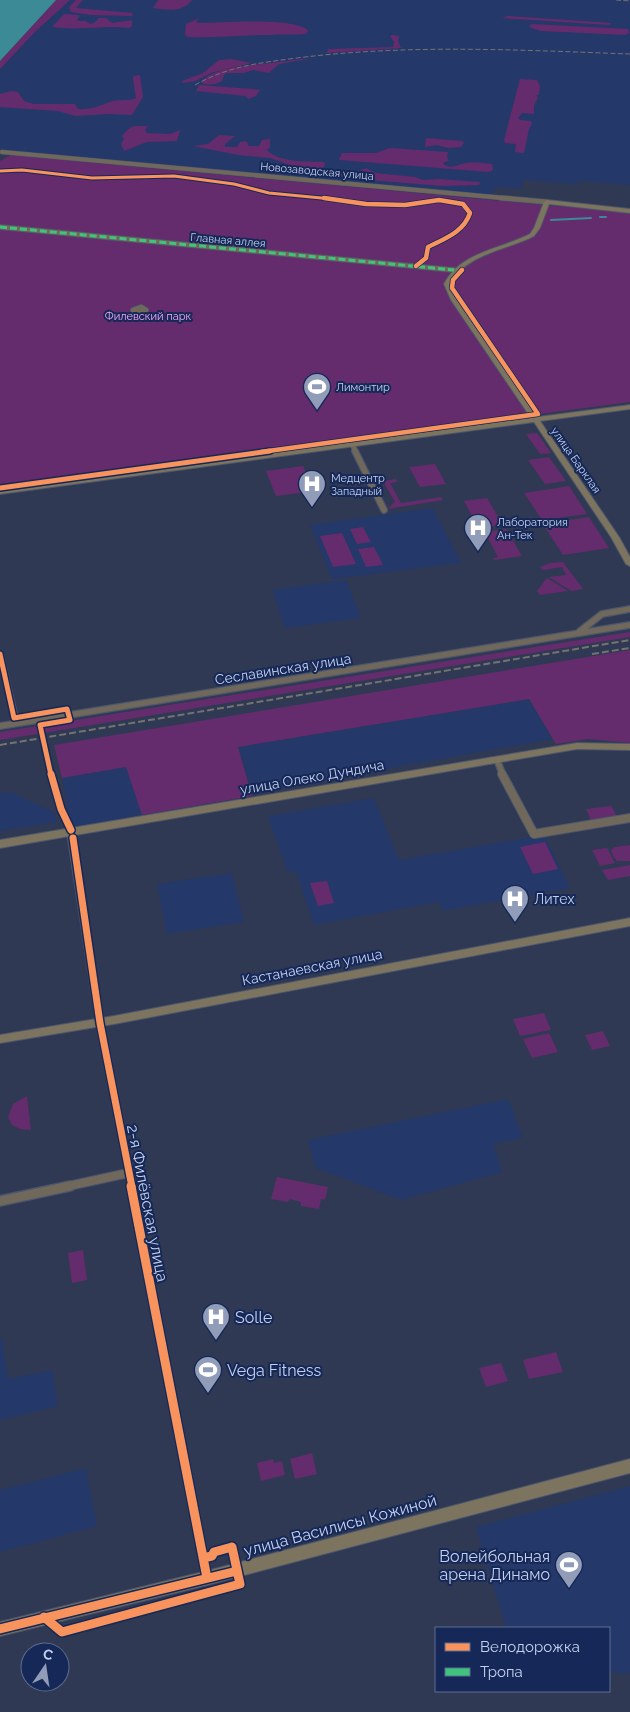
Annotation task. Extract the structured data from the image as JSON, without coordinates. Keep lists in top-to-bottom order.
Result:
{
  "streets": {
    "street": [
      "Новозаводская улица",
      "Главная аллея",
      "улица Барклая",
      "Сеславинская улица",
      "улица Олеко Дундича",
      "Кастанаевская улица",
      "2-я Филёвская улица",
      "улица Василисы Кожиной"
    ]
  },
  "crossings": [
    ["Главная аллея", "улица Барклая"],
    ["улица Олеко Дундича", "2-я Филёвская улица"],
    ["Кастанаевская улица", "2-я Филёвская улица"],
    ["2-я Филёвская улица", "улица Василисы Кожиной"]
  ],
  "parks": ["Филевский парк"],
  "places": {
    "sports": ["Лимонтир", "Vega Fitness", "Волейбольная арена Динамо"],
    "hospital": [
      "Медцентр Западный",
      "Лаборатория Ан-Тек",
      "Литех",
      "Solle"
    ]
  },
  "legend": ["Велодорожка", "Тропа"],
  "north": "top"
}
